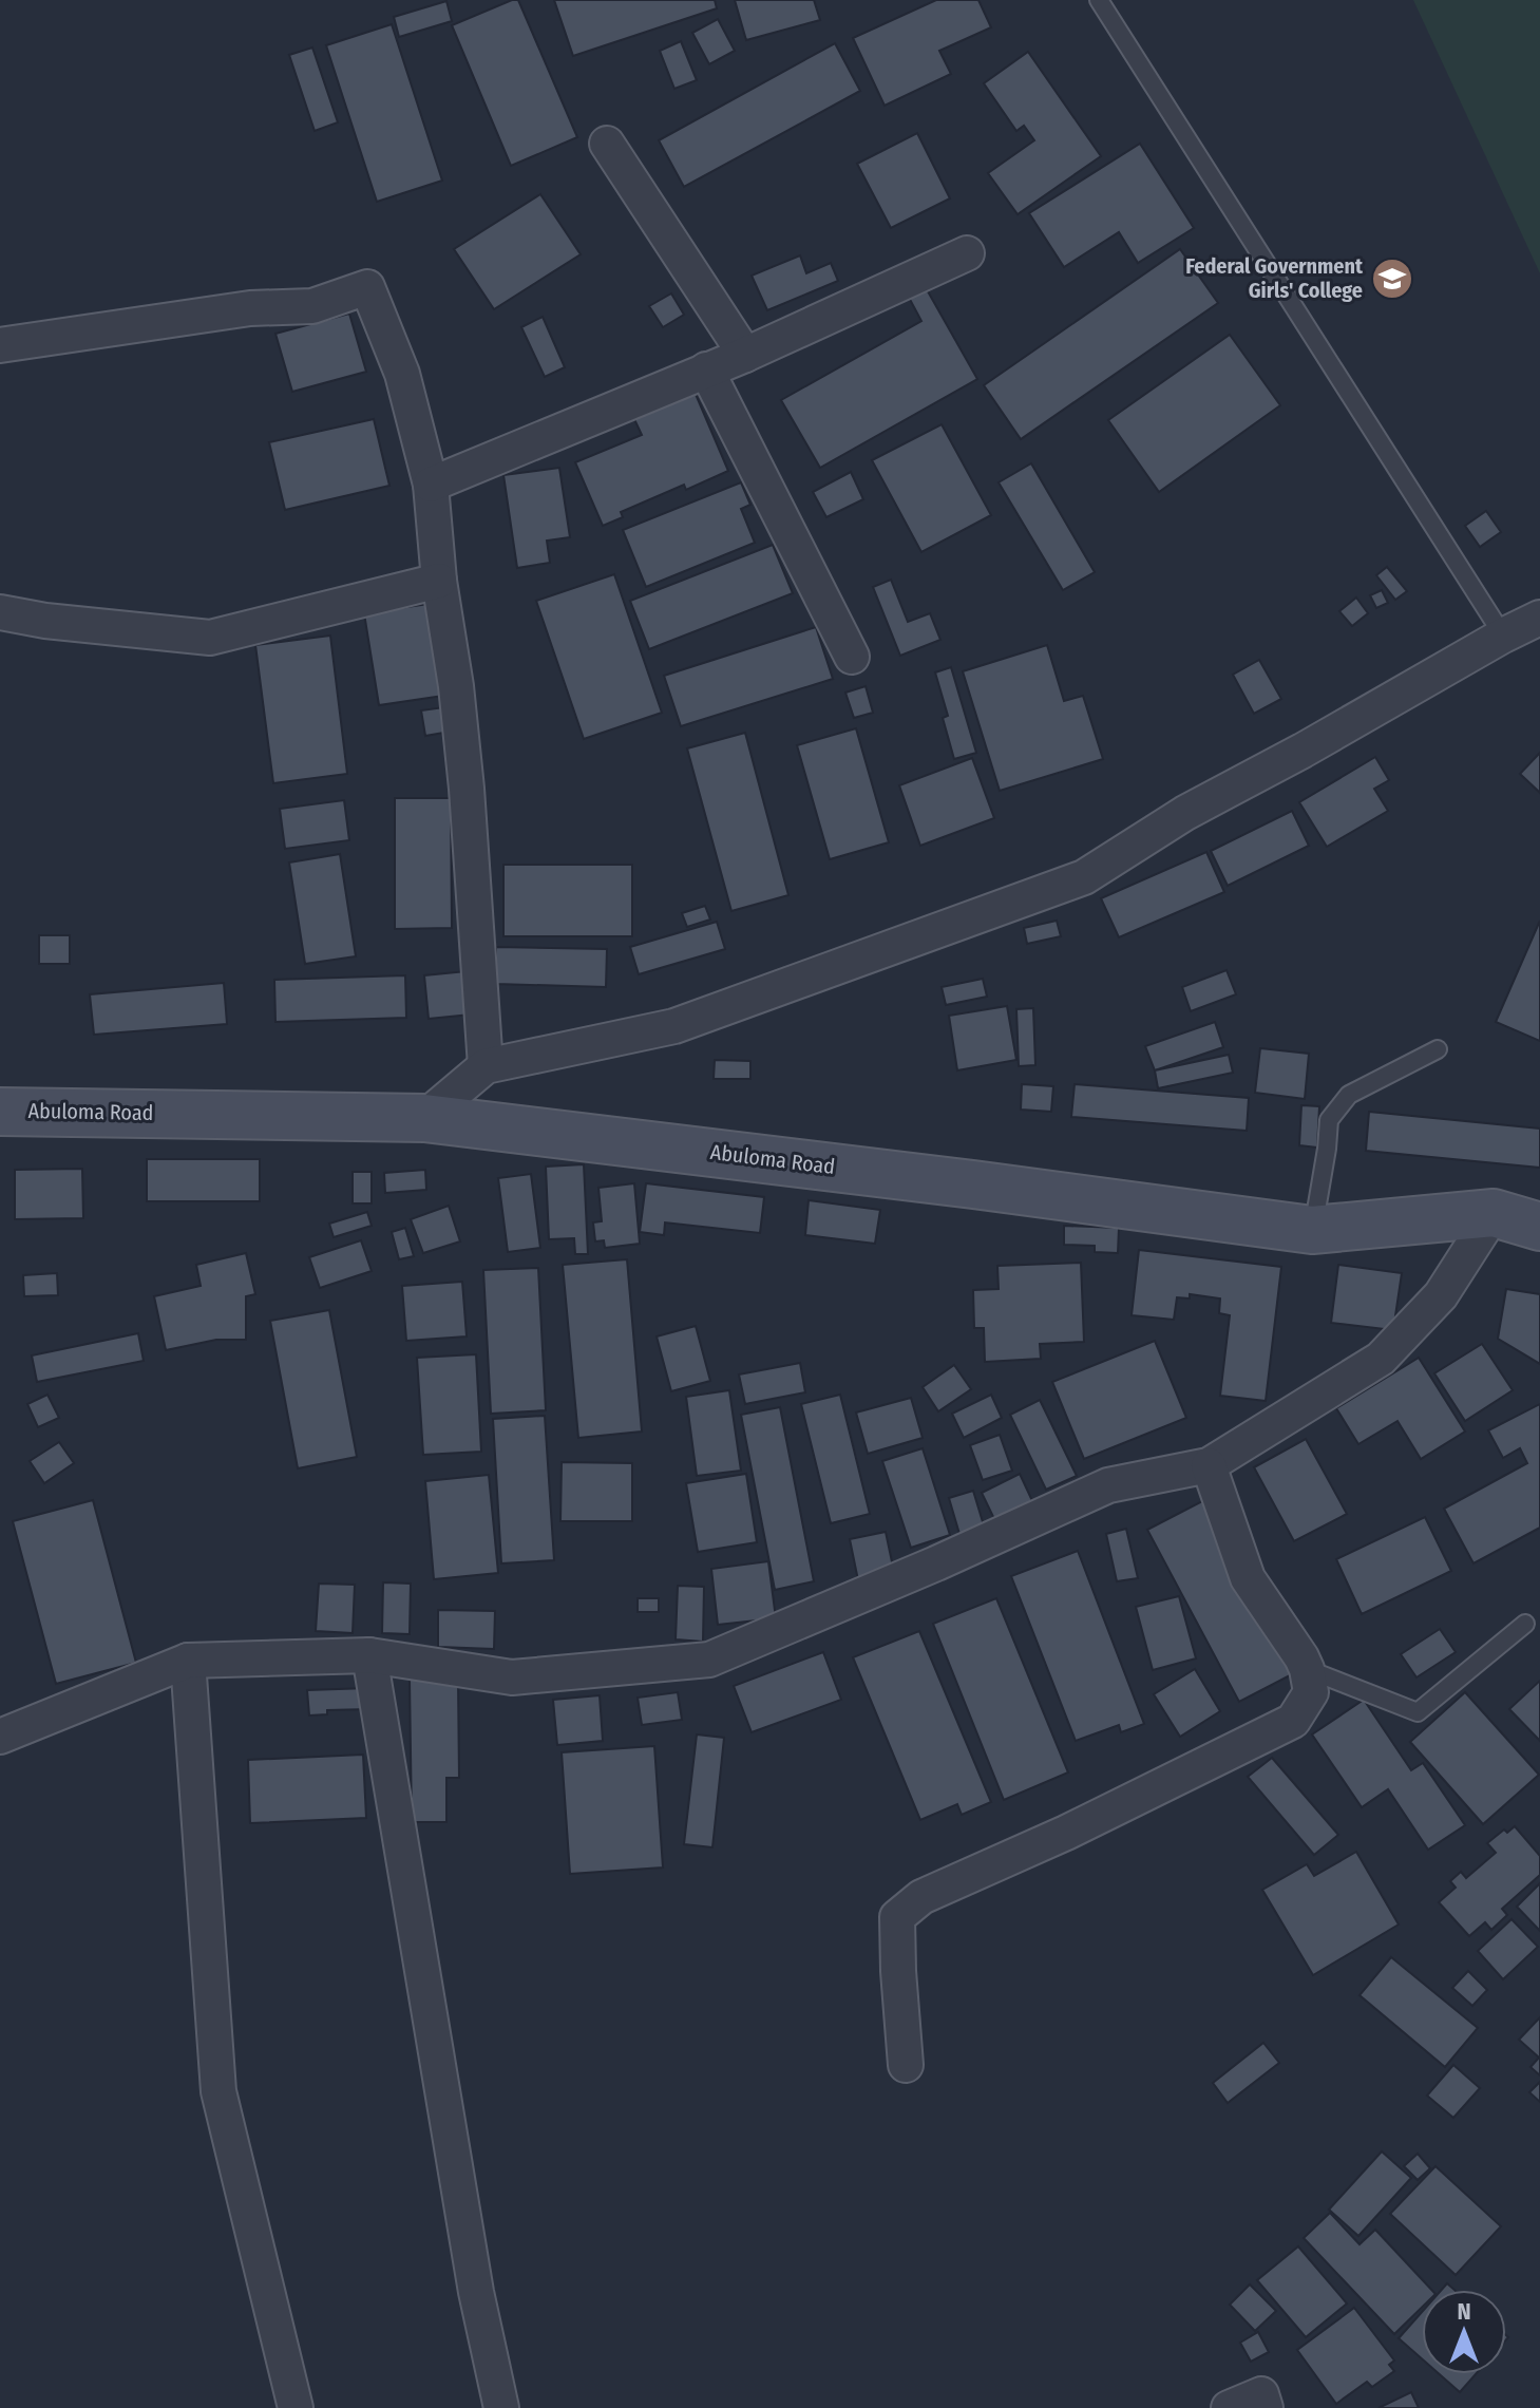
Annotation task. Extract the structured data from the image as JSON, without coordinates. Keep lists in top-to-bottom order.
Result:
{
  "streets": {
    "street": ["Abuloma Road"]
  },
  "places": {
    "school or university": ["Federal Government Girls' College"]
  },
  "north": "top"
}
